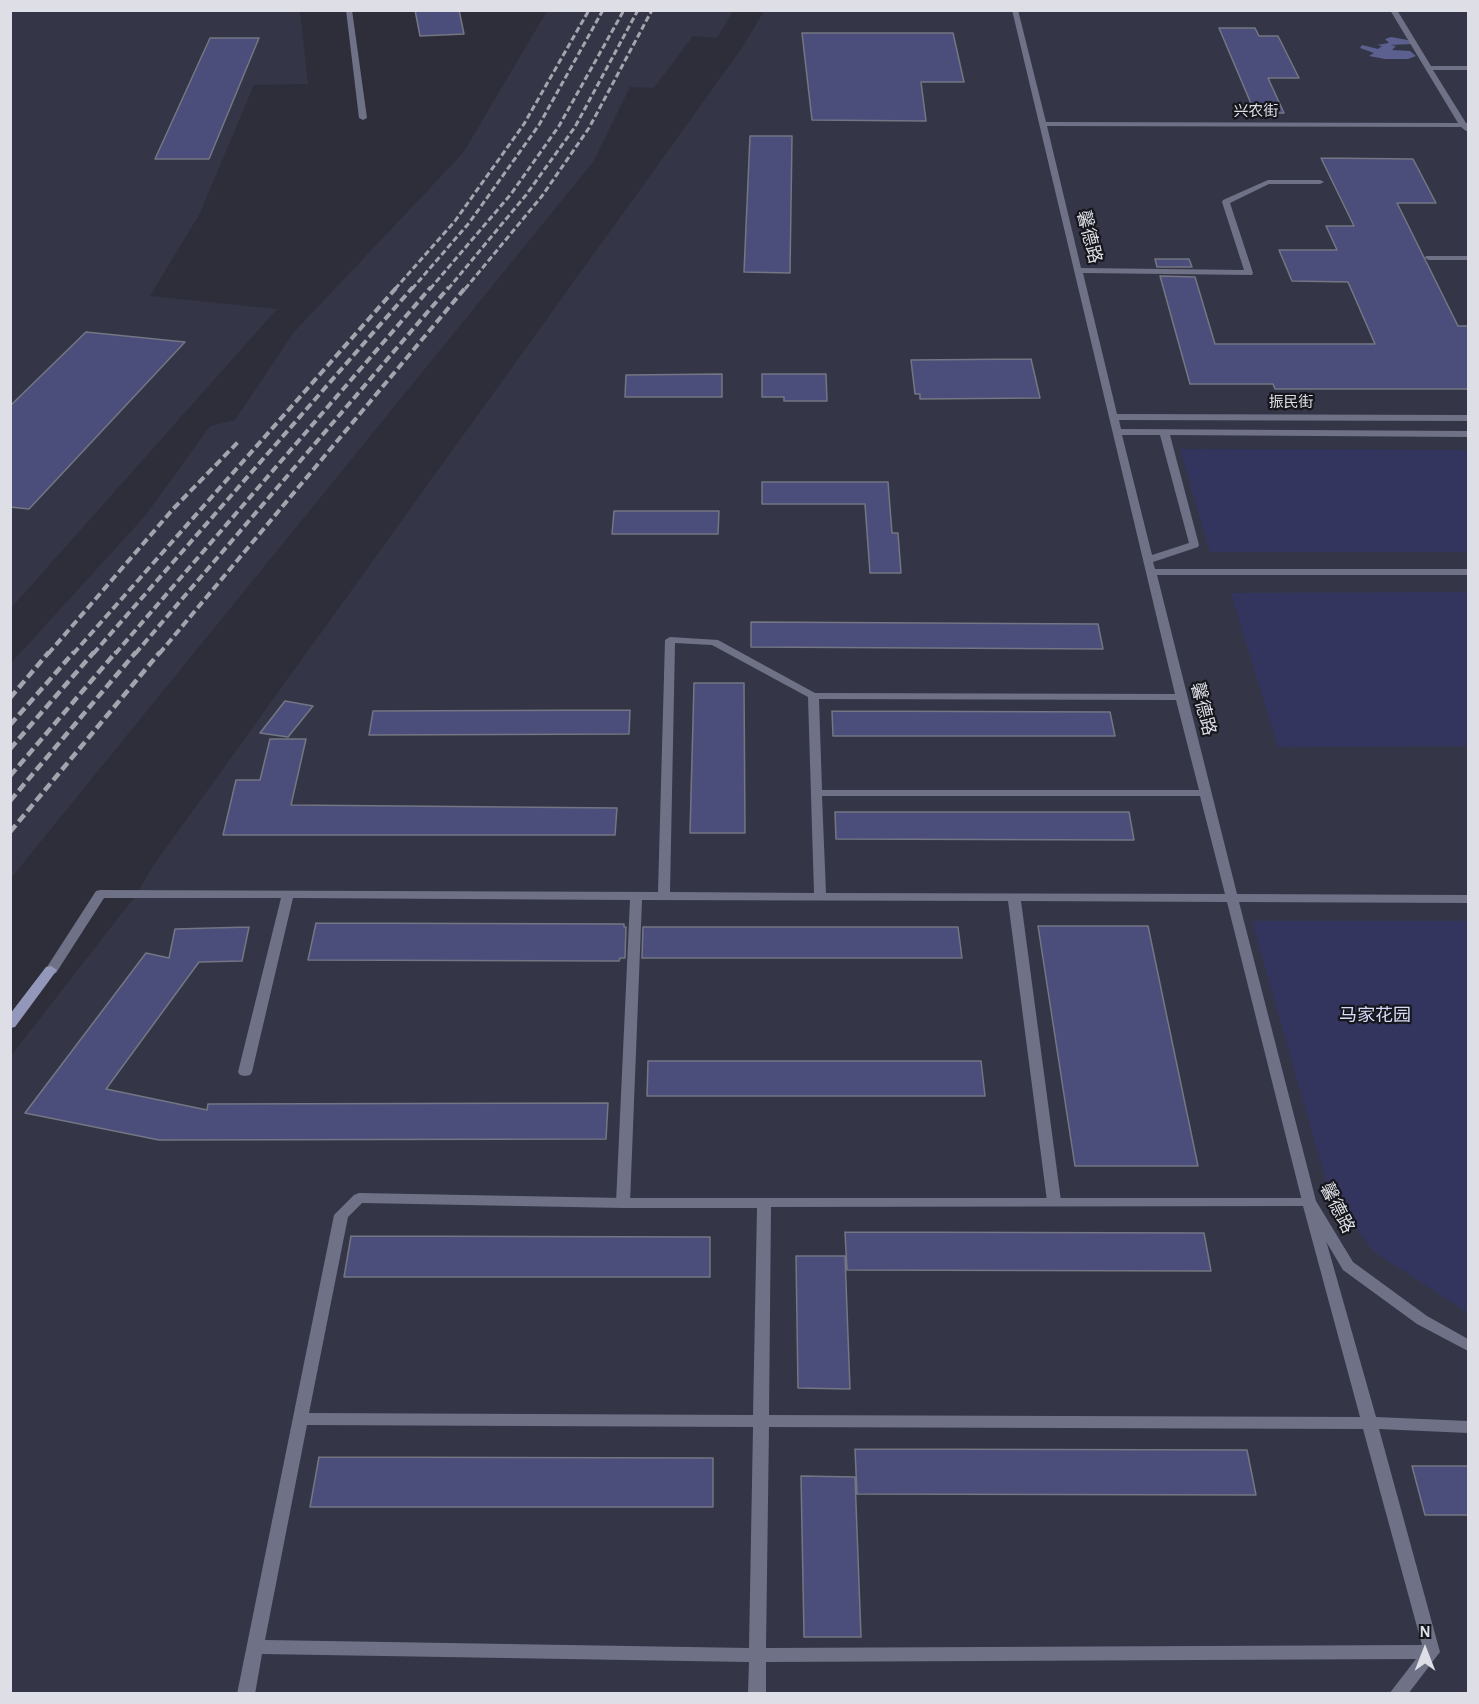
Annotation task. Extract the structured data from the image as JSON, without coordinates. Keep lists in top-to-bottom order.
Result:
{
  "streets": {
    "street": ["兴农街", "馨德路", "振民街"]
  },
  "crossings": [
    ["兴农街", "馨德路"],
    ["馨德路", "振民街"]
  ],
  "parks": ["马家花园"],
  "north": "top"
}
